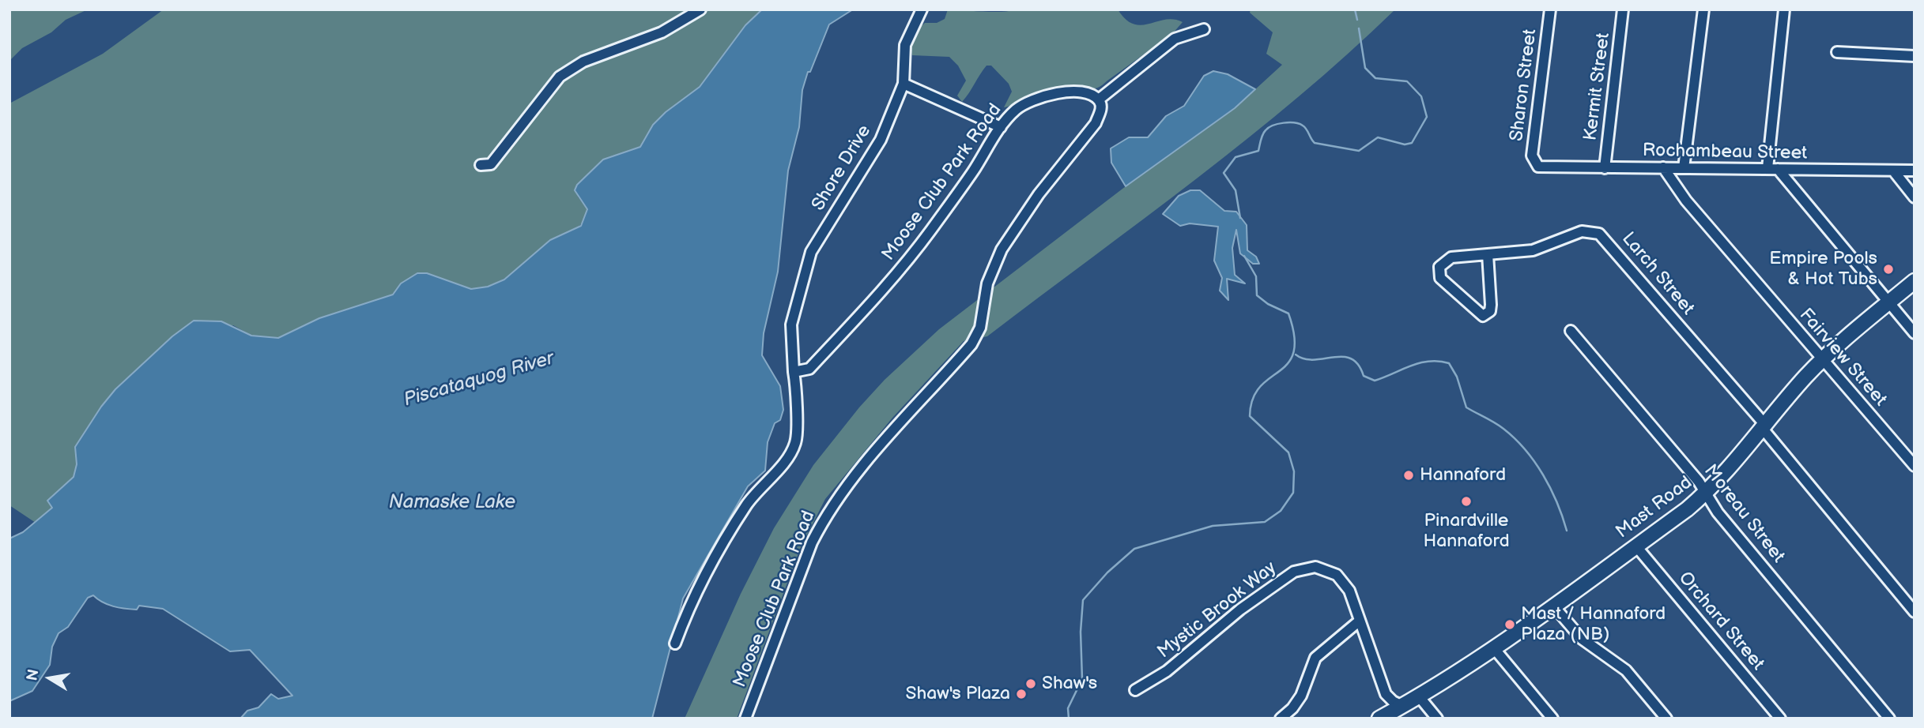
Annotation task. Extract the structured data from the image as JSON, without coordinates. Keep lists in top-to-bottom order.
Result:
{
  "streets": {
    "main road": ["Mast Road"],
    "street": [
      "Sharon Street",
      "Kermit Street",
      "Rochambeau Street",
      "Shore Drive",
      "Moose Club Park Road",
      "Larch Street",
      "Fairview Street",
      "Moreau Street",
      "Mystic Brook Way",
      "Orchard Street"
    ]
  },
  "crossings": [
    ["Sharon Street", "Rochambeau Street"],
    ["Kermit Street", "Rochambeau Street"],
    ["Rochambeau Street", "Fairview Street"],
    ["Shore Drive", "Moose Club Park Road"],
    ["Larch Street", "Mast Road"],
    ["Fairview Street", "Mast Road"],
    ["Mast Road", "Moreau Street"],
    ["Mast Road", "Mystic Brook Way"],
    ["Mast Road", "Orchard Street"]
  ],
  "water": ["Piscataquog River", "Namaske Lake"],
  "places": [
    "Empire Pools & Hot Tubs",
    "Hannaford",
    "Pinardville Hannaford",
    "Mast / Hannaford Plaza (NB)",
    "Shaw's",
    "Shaw's Plaza"
  ],
  "north": "left"
}
